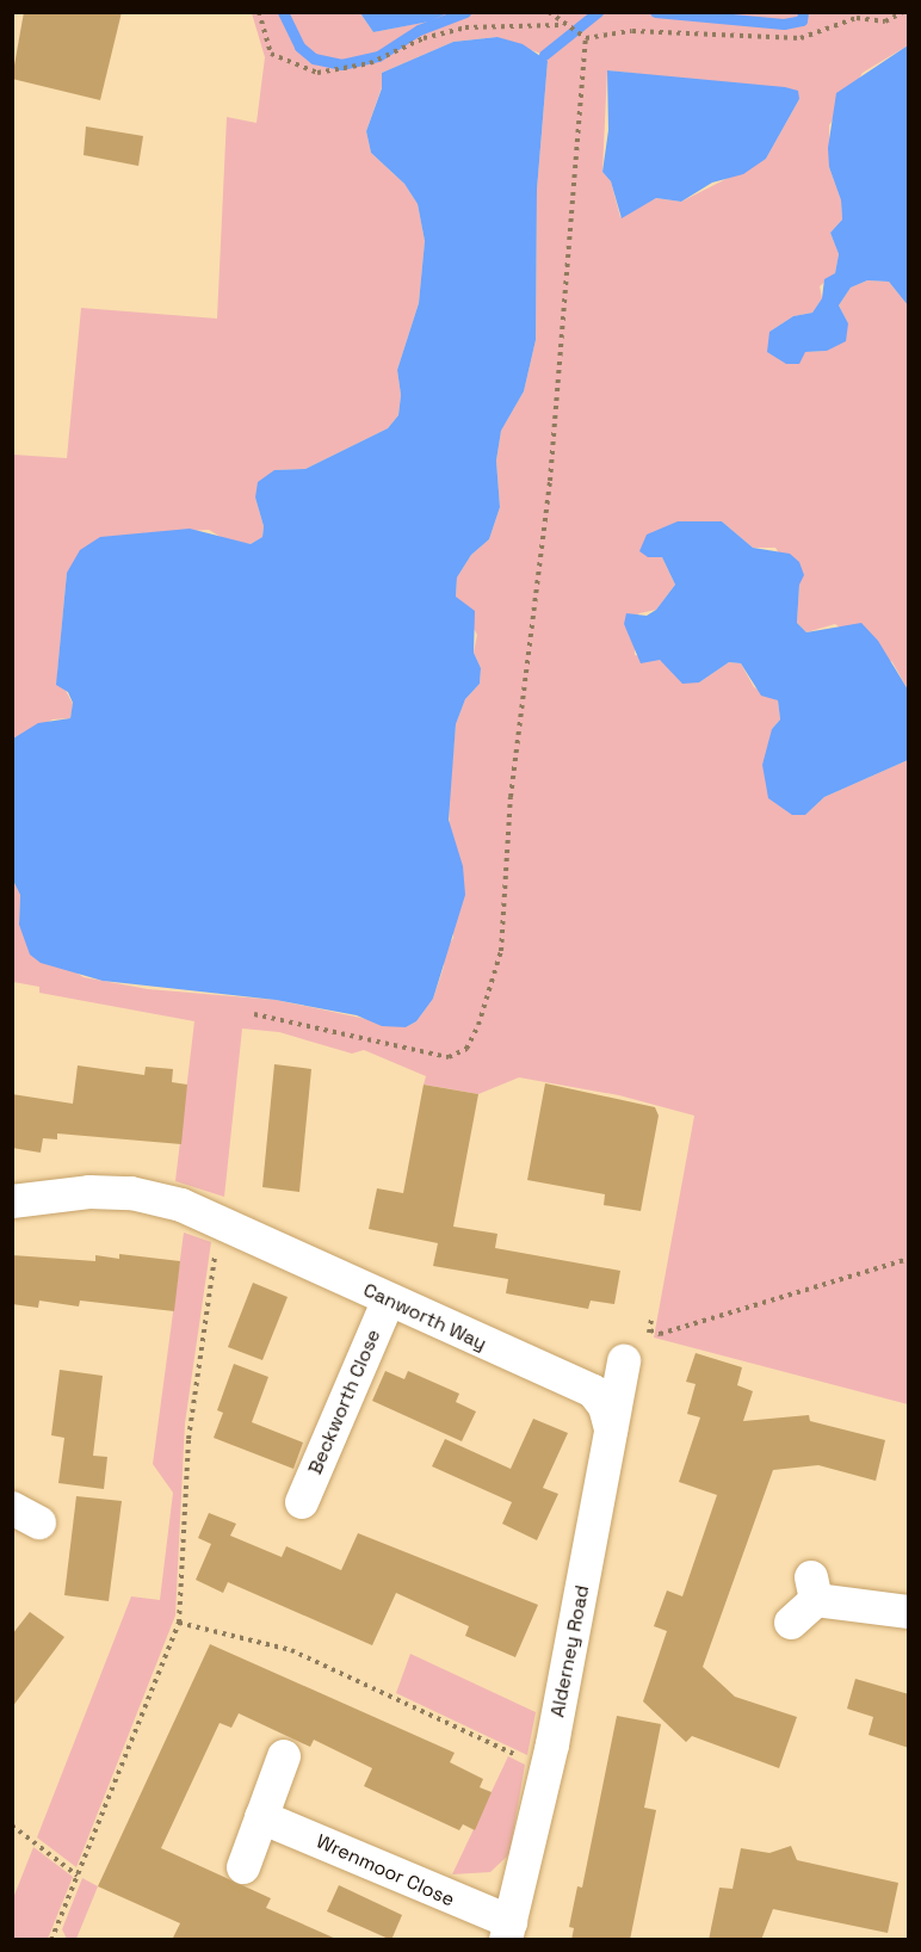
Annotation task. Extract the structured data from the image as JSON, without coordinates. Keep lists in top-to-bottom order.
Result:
{
  "streets": {
    "street": [
      "Canworth Way",
      "Beckworth Close",
      "Alderney Road",
      "Wrenmoor Close"
    ]
  },
  "crossings": [
    ["Canworth Way", "Beckworth Close"],
    ["Canworth Way", "Alderney Road"],
    ["Alderney Road", "Wrenmoor Close"]
  ]
}
